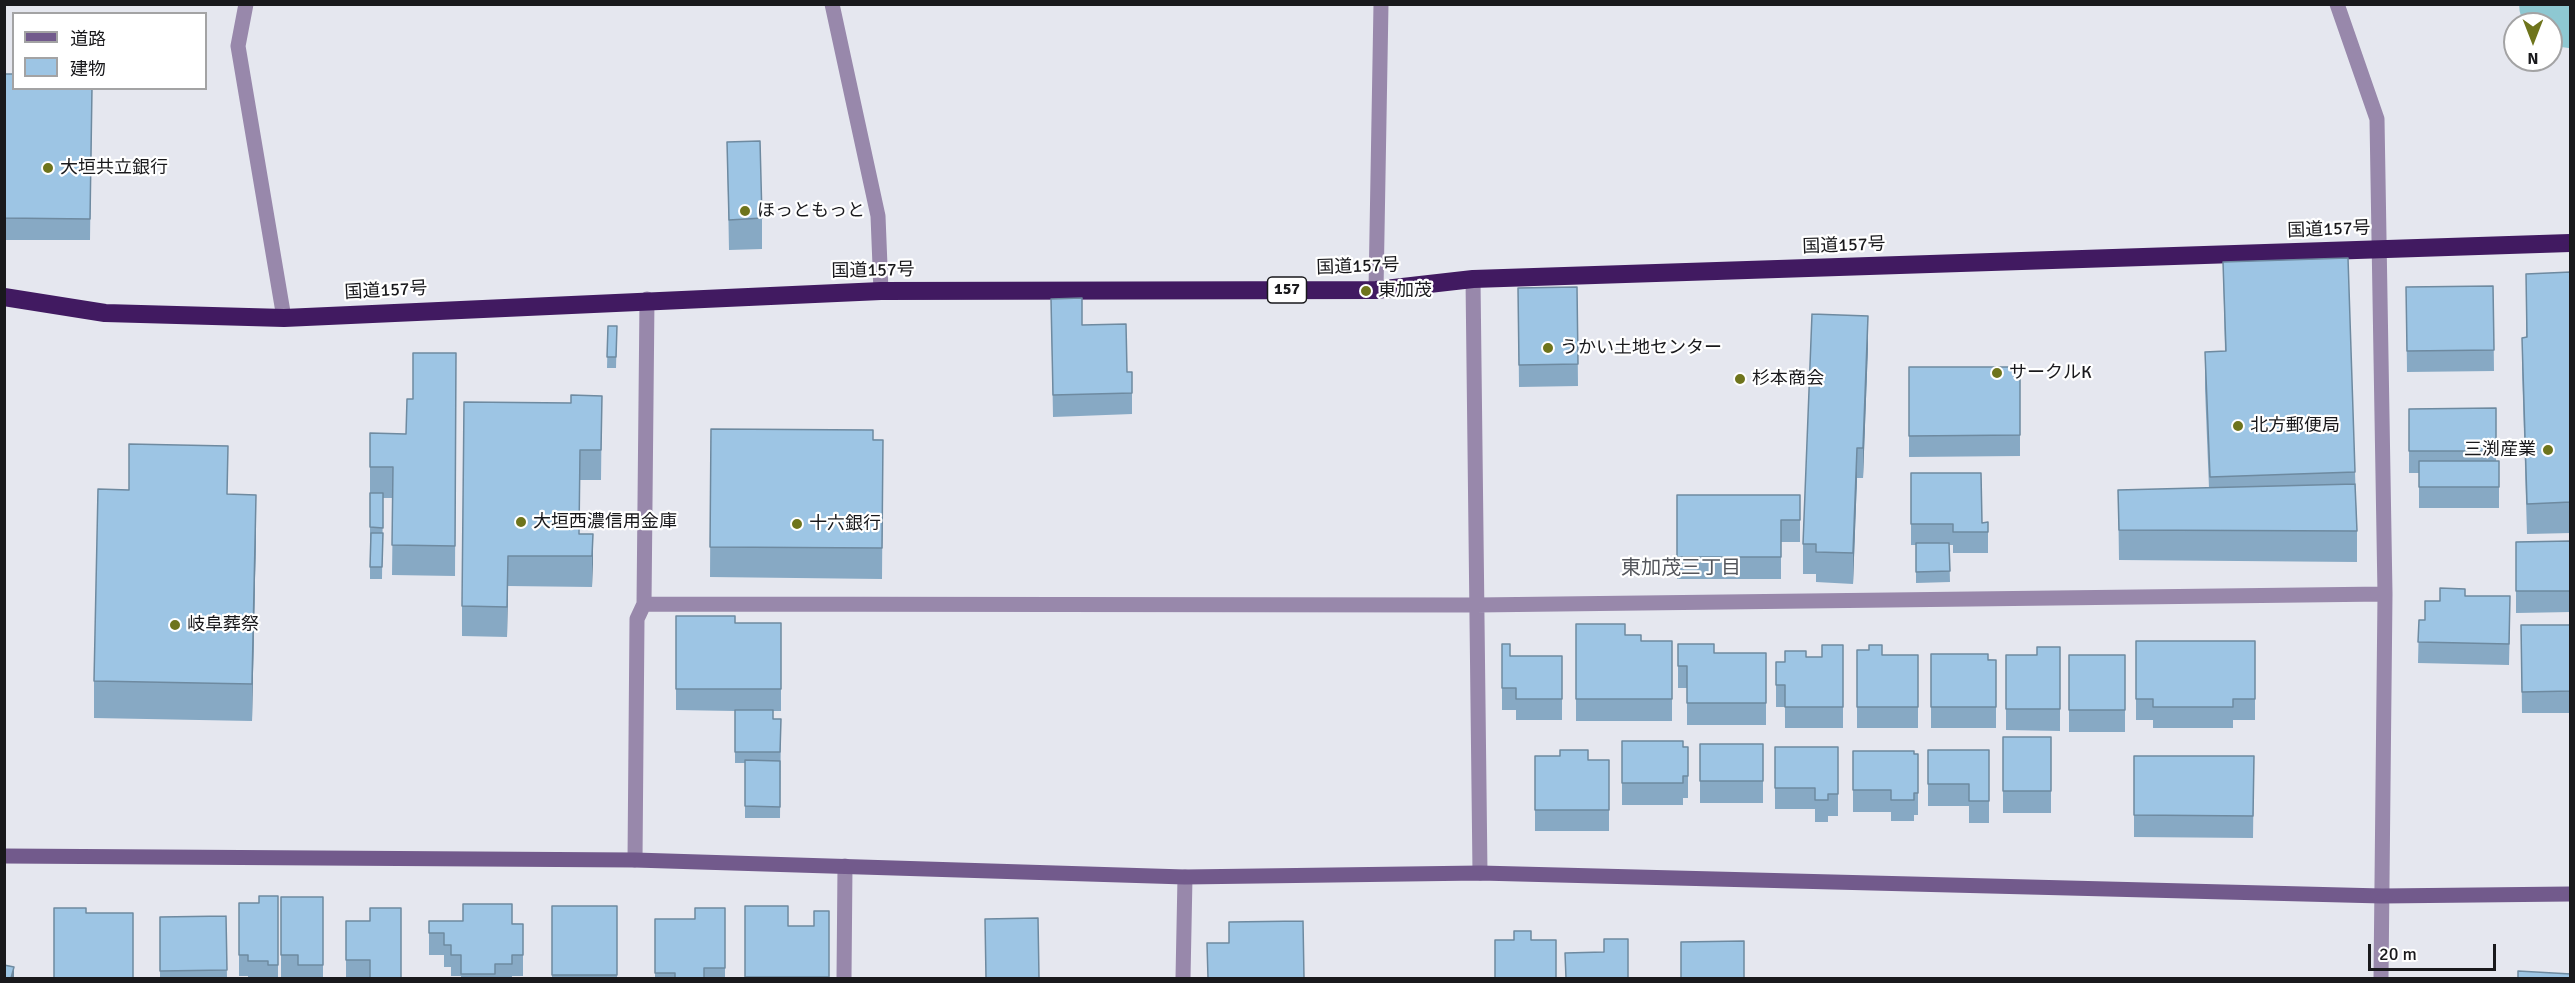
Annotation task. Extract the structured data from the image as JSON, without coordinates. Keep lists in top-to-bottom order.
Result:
{
  "streets": {
    "highway": ["国道157号", "157"]
  },
  "districts": ["東加茂三丁目"],
  "places": [
    "大垣共立銀行",
    "ほっともっと",
    "東加茂",
    "うかい土地センター",
    "サークルK",
    "杉本商会",
    "北方郵便局",
    "三渕産業",
    "大垣西濃信用金庫",
    "十六銀行",
    "岐阜葬祭"
  ],
  "legend": ["道路", "建物"],
  "scale_bar": "20 m",
  "north": "bottom"
}
